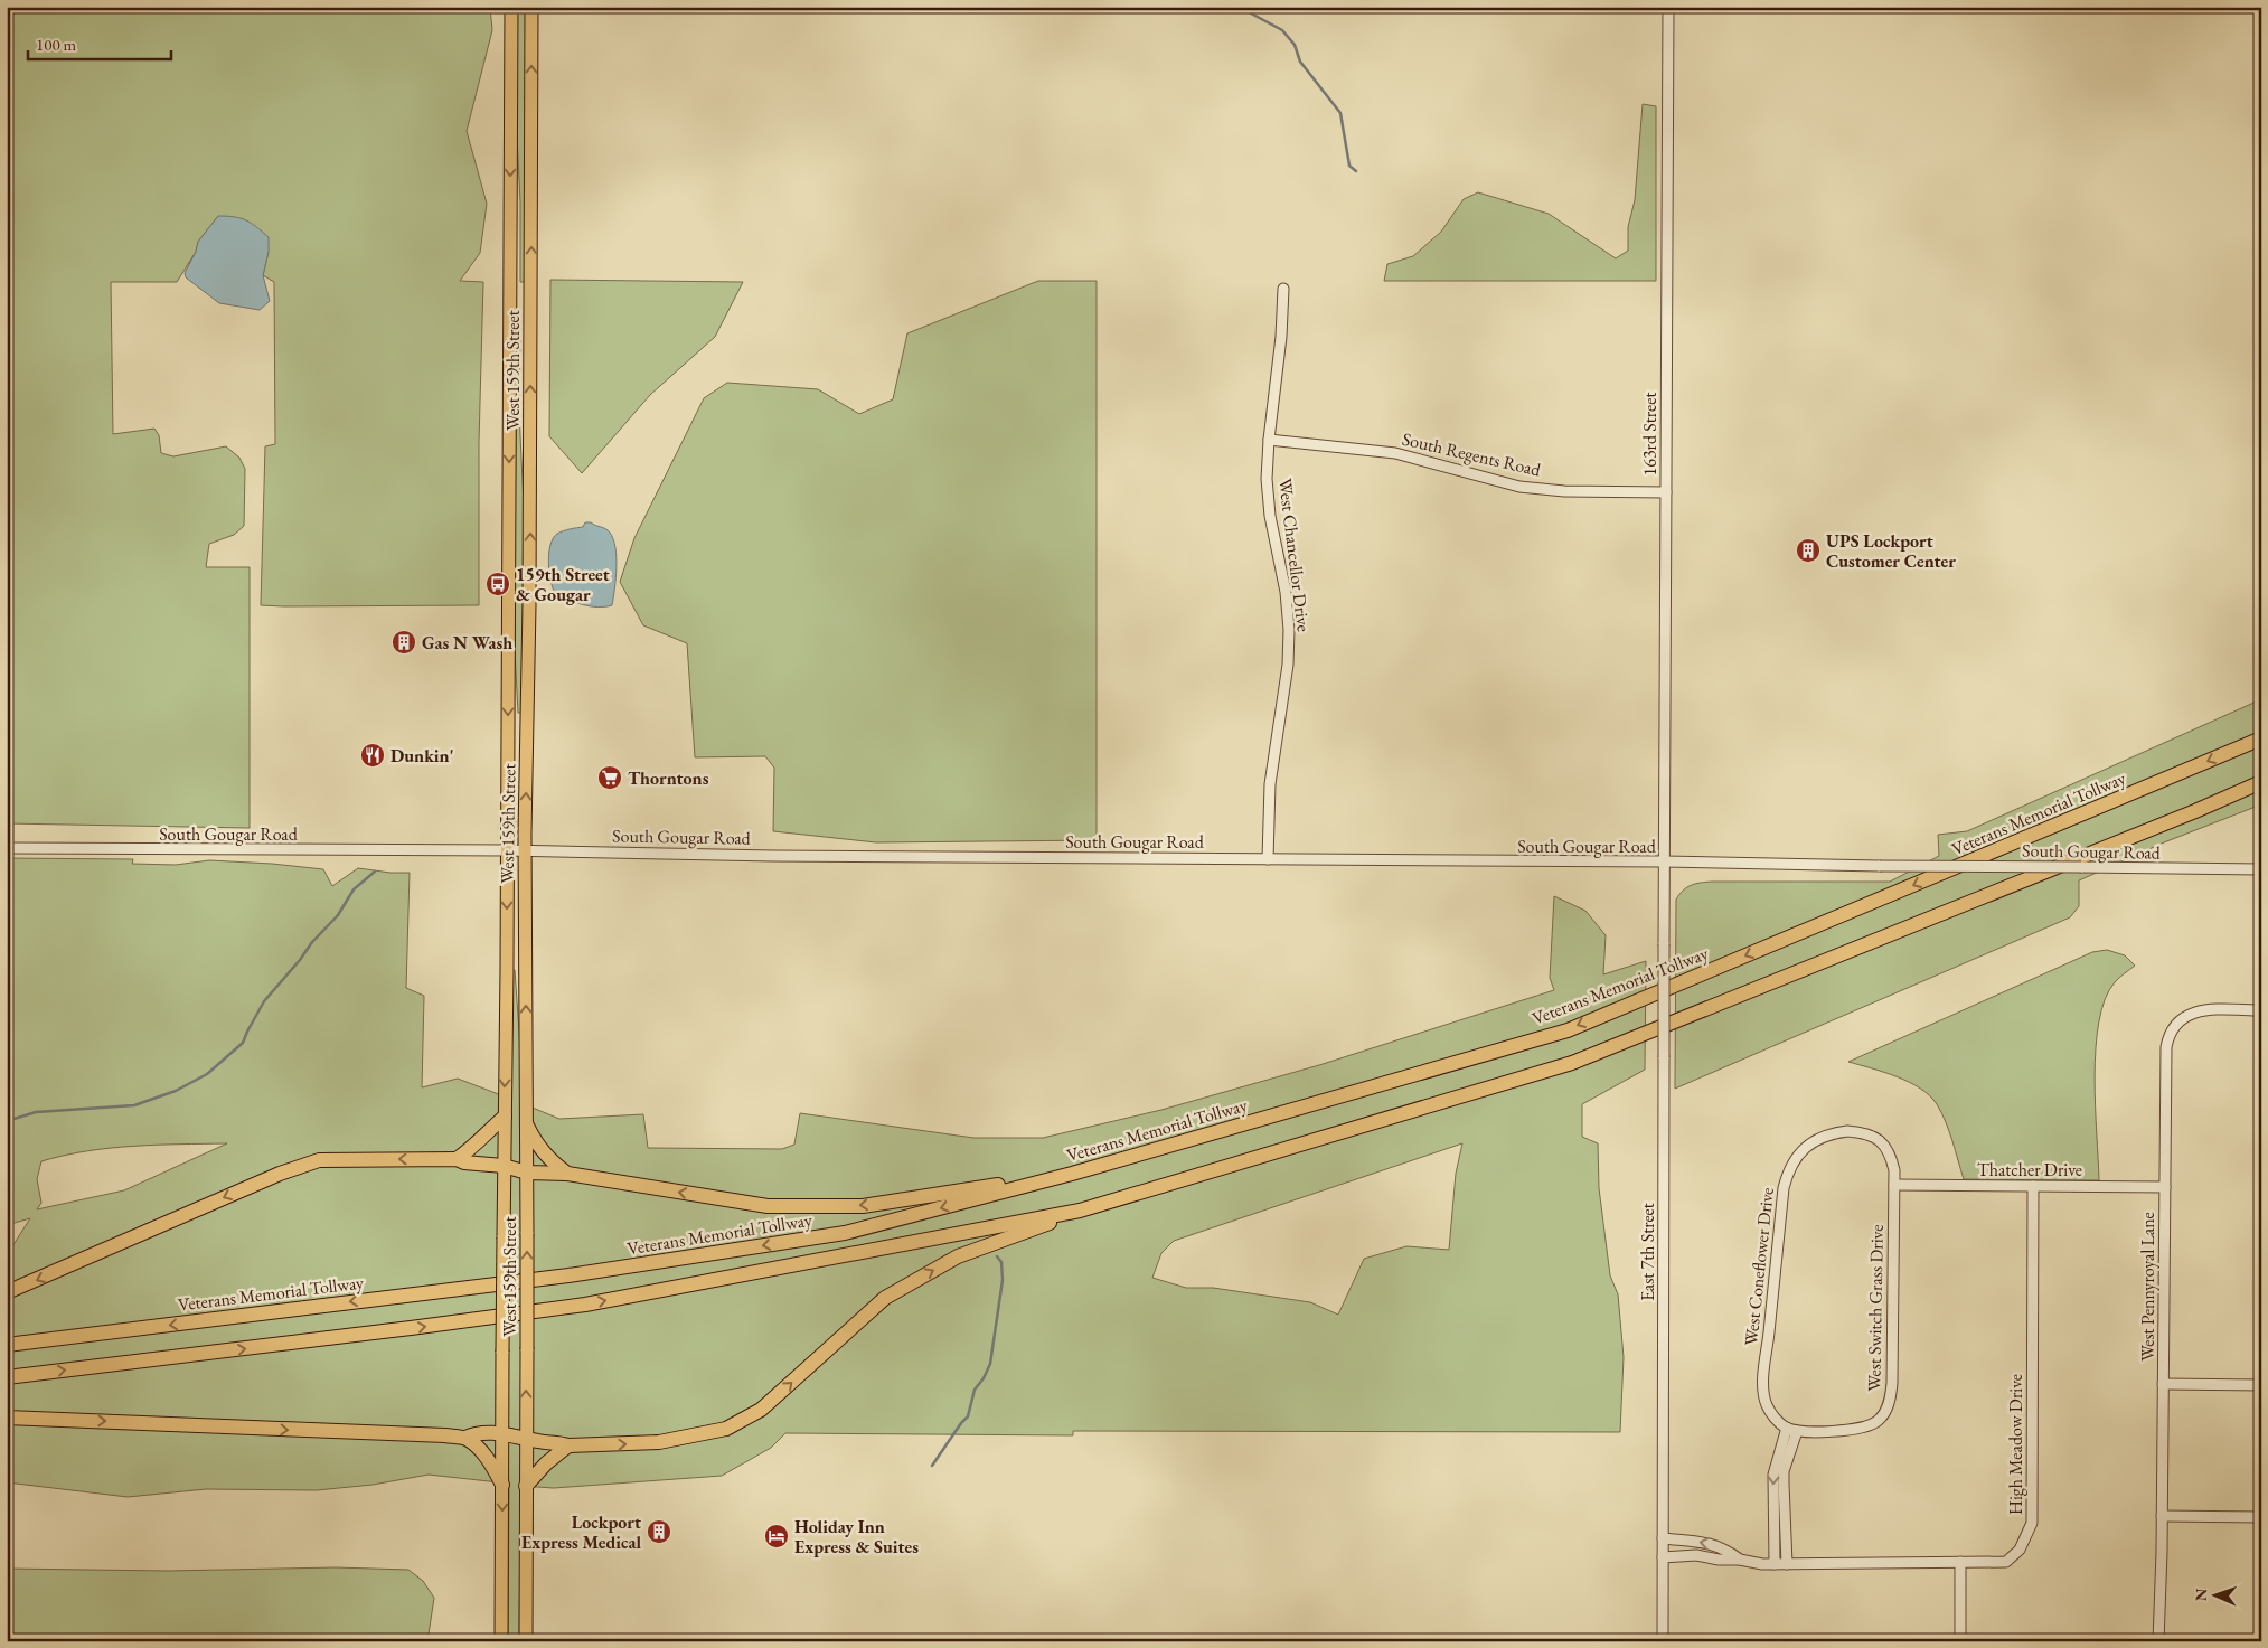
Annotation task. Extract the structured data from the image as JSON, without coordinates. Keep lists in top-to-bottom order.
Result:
{
  "streets": {
    "highway": ["Veterans Memorial Tollway"],
    "main road": ["West 159th Street"],
    "street": [
      "163rd Street",
      "South Regents Road",
      "West Chancellor Drive",
      "South Gougar Road",
      "Thatcher Drive",
      "East 7th Street",
      "West Coneflower Drive",
      "West Pennyroyal Lane",
      "West Switch Grass Drive",
      "High Meadow Drive"
    ]
  },
  "crossings": [
    ["West 159th Street", "South Gougar Road"],
    ["163rd Street", "South Regents Road"],
    ["163rd Street", "South Gougar Road"],
    ["163rd Street", "East 7th Street"],
    ["South Regents Road", "West Chancellor Drive"],
    ["West Chancellor Drive", "South Gougar Road"],
    ["South Gougar Road", "East 7th Street"],
    ["Thatcher Drive", "West Coneflower Drive"],
    ["Thatcher Drive", "West Pennyroyal Lane"],
    ["Thatcher Drive", "High Meadow Drive"],
    ["East 7th Street", "High Meadow Drive"],
    ["West Coneflower Drive", "West Switch Grass Drive"]
  ],
  "places": {
    "building": ["UPS Lockport Customer Center", "Gas N Wash", "Lockport Express Medical"],
    "bus stop": ["159th Street & Gougar"],
    "restaurant": ["Dunkin'"],
    "supermarket": ["Thorntons"],
    "hotel": ["Holiday Inn Express & Suites"]
  },
  "scale_bar": "100 m",
  "north": "left"
}
